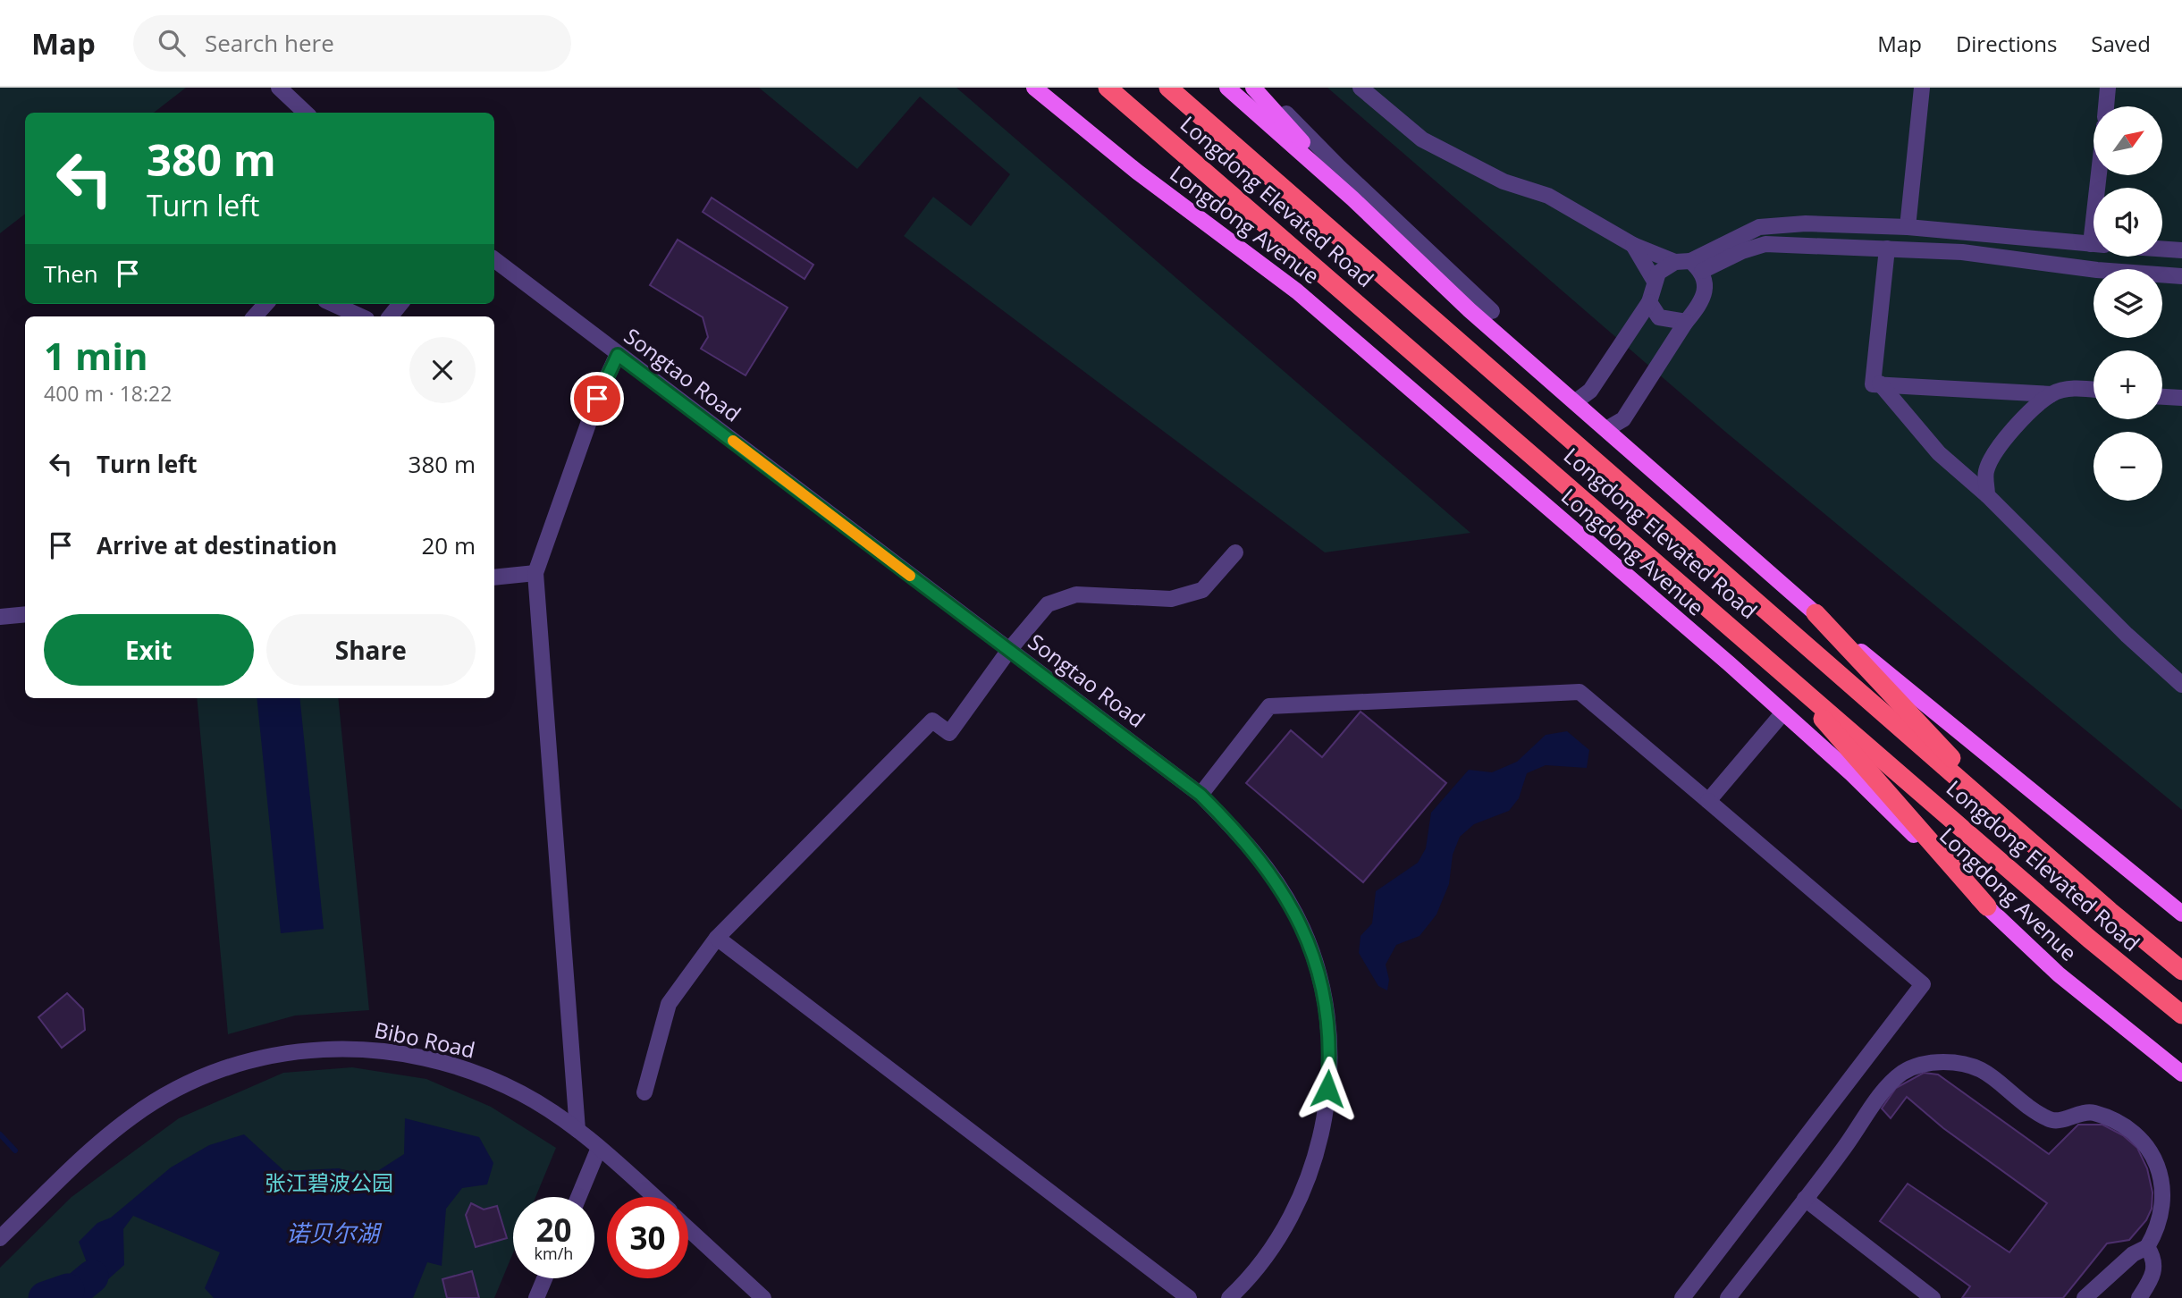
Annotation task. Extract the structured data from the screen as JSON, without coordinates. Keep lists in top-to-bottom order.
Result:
{
  "streets": {
    "highway": ["Longdong Elevated Road"],
    "main road": ["Longdong Avenue"],
    "street": ["Songtao Road", "Bibo Road"]
  },
  "water": ["诺贝尔湖"],
  "parks": ["张江碧波公园"],
  "north": "top right",
  "page": {
    "header": "Map",
    "search": "Search here",
    "nav": ["Map", "Directions", "Saved"],
    "map_buttons": ["+", "−"],
    "turn": ["380 m", "Turn left"],
    "then": "Then",
    "heading": ["1 min", "400 m · 18:22"],
    "list": [
      {
        "name": "Turn left",
        "value": "380 m"
      },
      {
        "name": "Arrive at destination",
        "value": "20 m"
      }
    ],
    "buttons": ["Exit", "Share"],
    "speed": "20 km/h",
    "limit": "30"
  }
}
